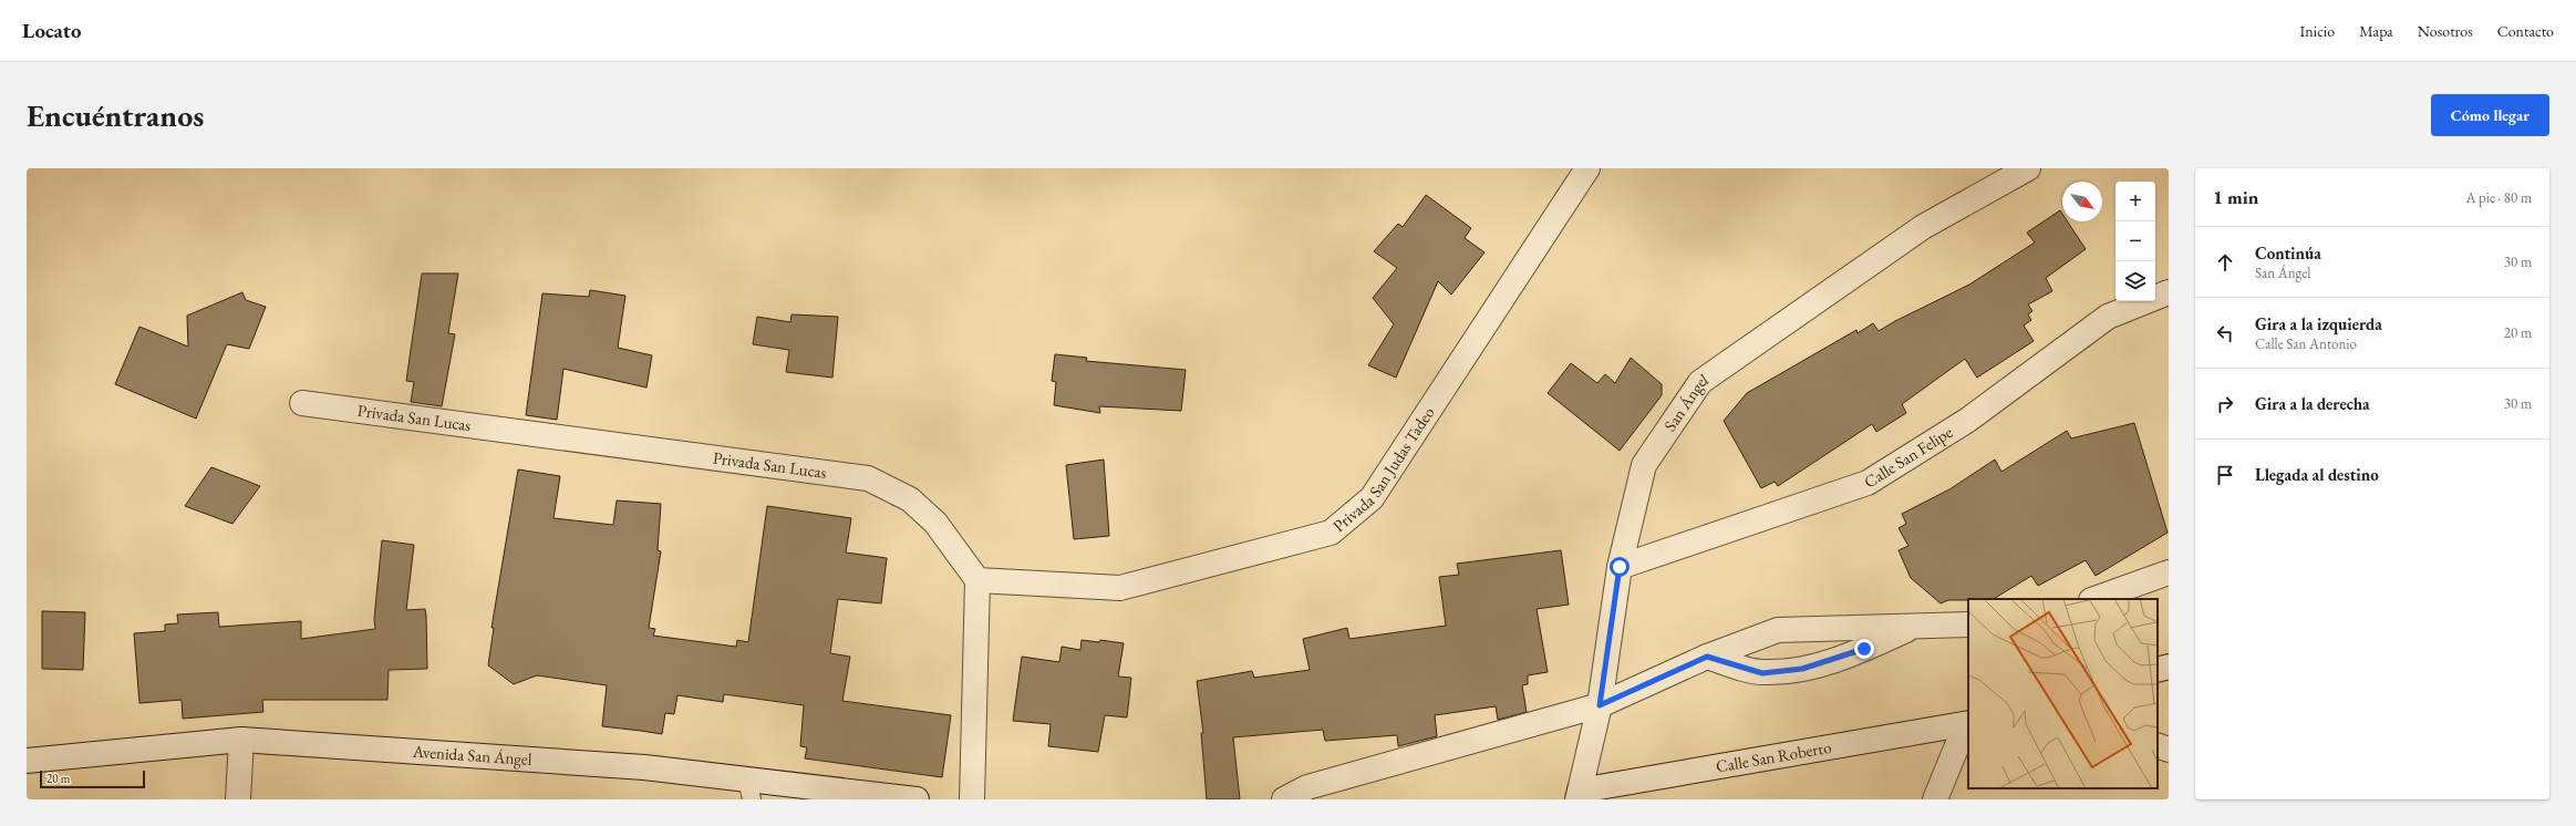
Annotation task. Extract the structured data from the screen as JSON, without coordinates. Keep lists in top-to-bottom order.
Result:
{
  "streets": {
    "street": [
      "San Ángel",
      "Privada San Lucas",
      "Calle San Felipe",
      "Privada San Judas Tadeo",
      "Avenida San Ángel",
      "Calle San Roberto"
    ]
  },
  "crossings": [
    ["San Ángel", "Calle San Felipe"],
    ["San Ángel", "Calle San Roberto"],
    ["Privada San Lucas", "Privada San Judas Tadeo"]
  ],
  "scale_bar": "20 m",
  "north": "bottom right",
  "page": {
    "header": "Locato",
    "nav": [
      "Inicio",
      "Mapa",
      "Nosotros",
      "Contacto"
    ],
    "buttons": "Cómo llegar",
    "title": "Encuéntranos",
    "heading": ["1 min", "A pie · 80 m"],
    "map_buttons": ["+", "−"],
    "list": [
      ["Continúa", "San Ángel", "30 m"],
      ["Gira a la izquierda", "Calle San Antonio", "20 m"],
      ["Gira a la derecha", "30 m"],
      "Llegada al destino"
    ],
    "scale": "20 m"
  }
}
